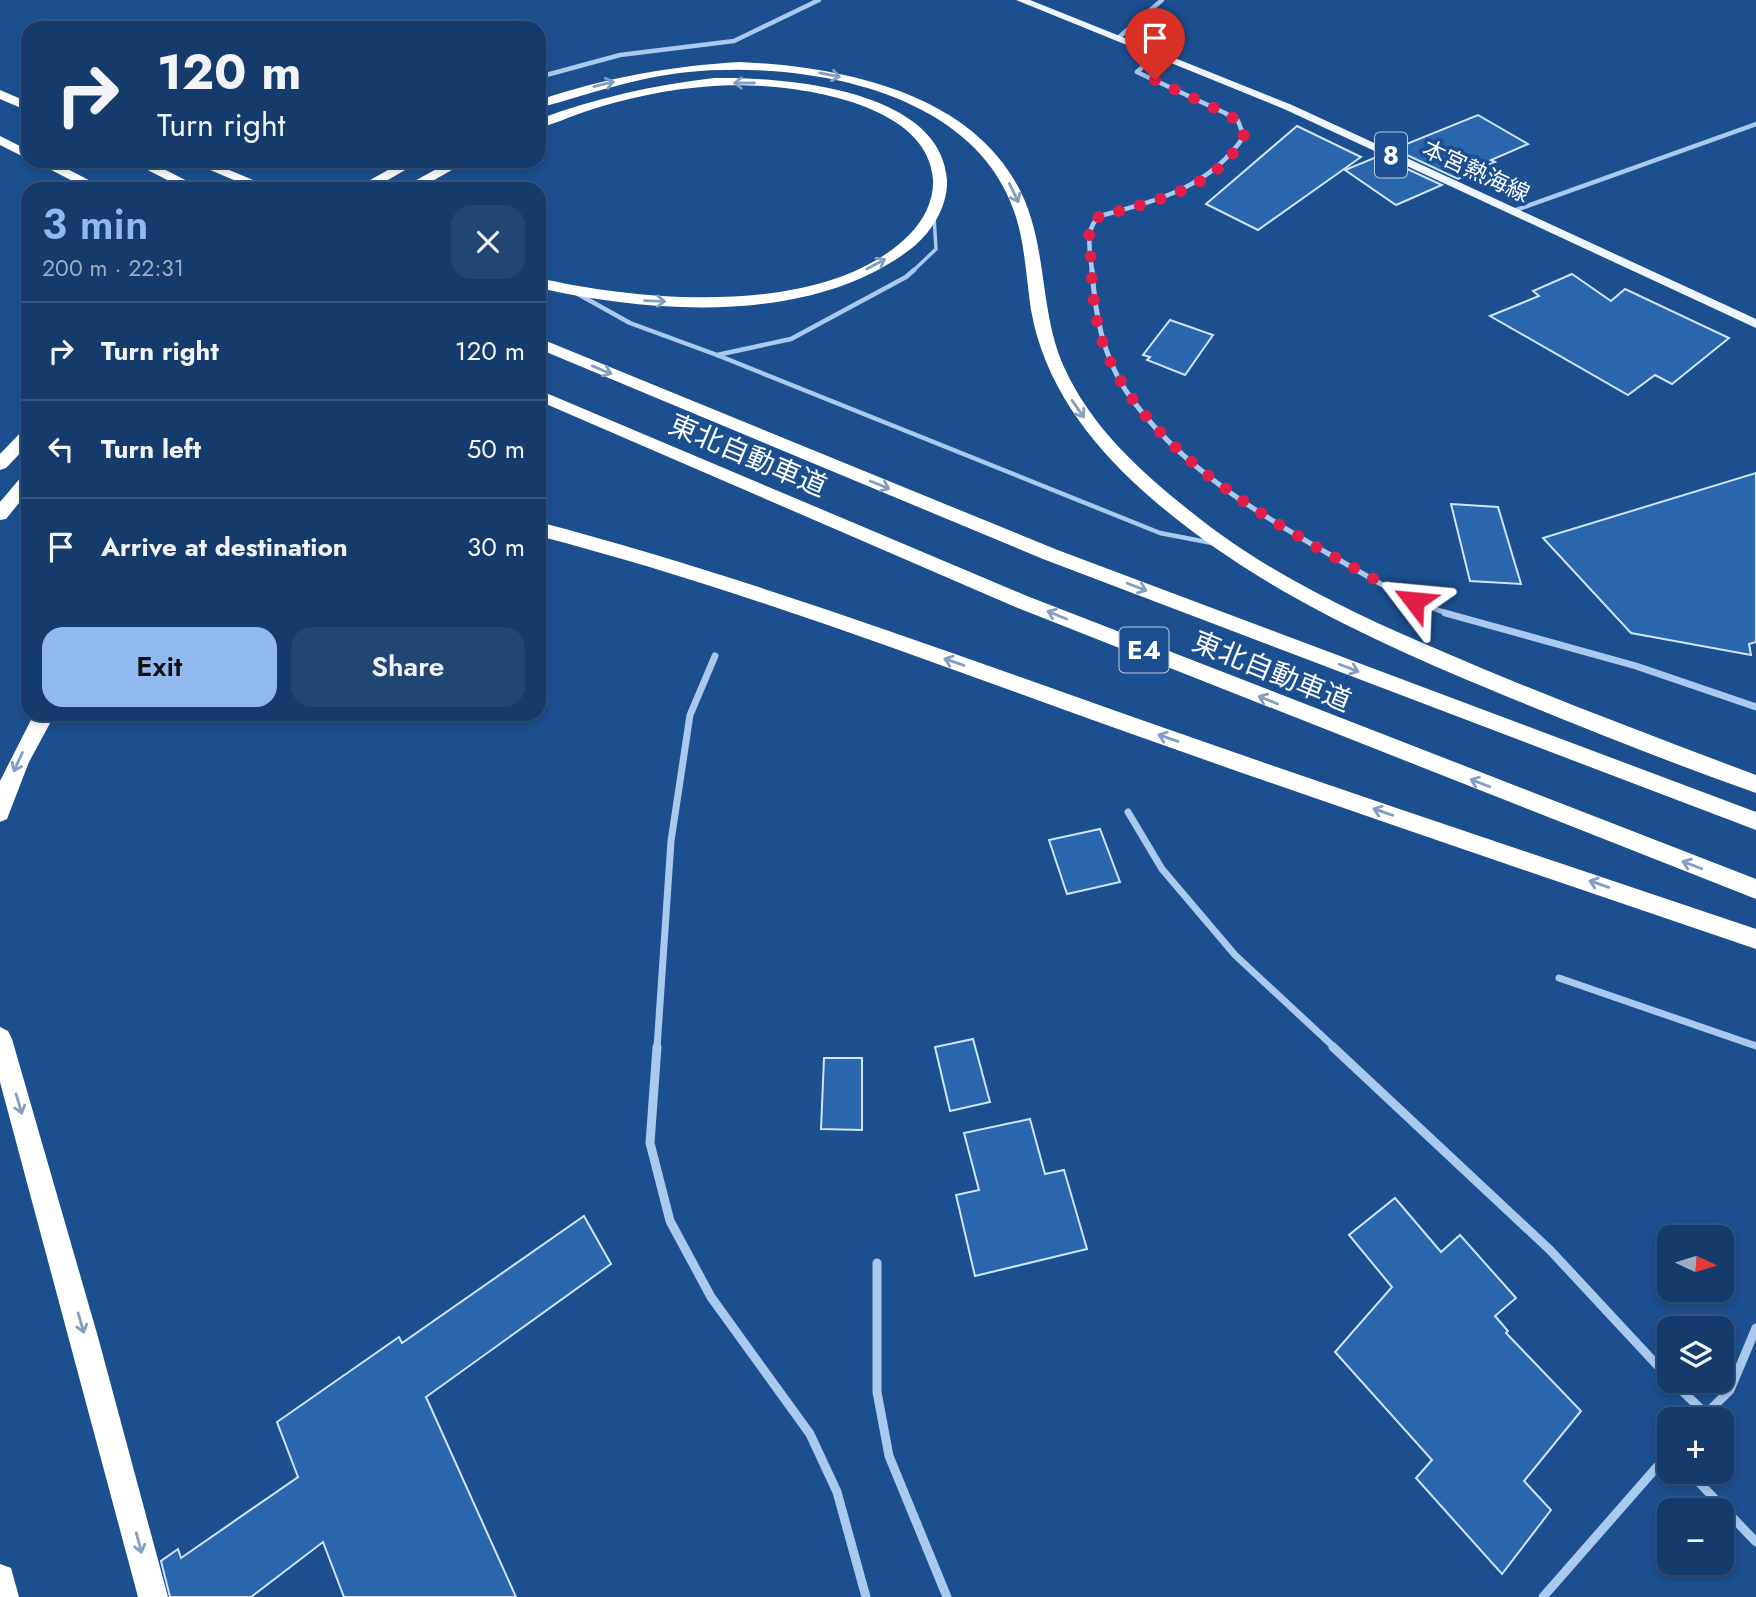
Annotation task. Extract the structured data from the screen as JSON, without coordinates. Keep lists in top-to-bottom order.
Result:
{
  "streets": {
    "highway": ["東北自動車道", "E4"],
    "main road": ["8", "本宮熱海線"]
  },
  "north": "right",
  "page": {
    "turn": ["120 m", "Turn right"],
    "heading": ["3 min", "200 m · 22:31"],
    "list": [
      {
        "name": "Turn right",
        "value": "120 m"
      },
      {
        "name": "Turn left",
        "value": "50 m"
      },
      {
        "name": "Arrive at destination",
        "value": "30 m"
      }
    ],
    "buttons": ["Exit", "Share"],
    "map_buttons": ["+", "−"]
  }
}
